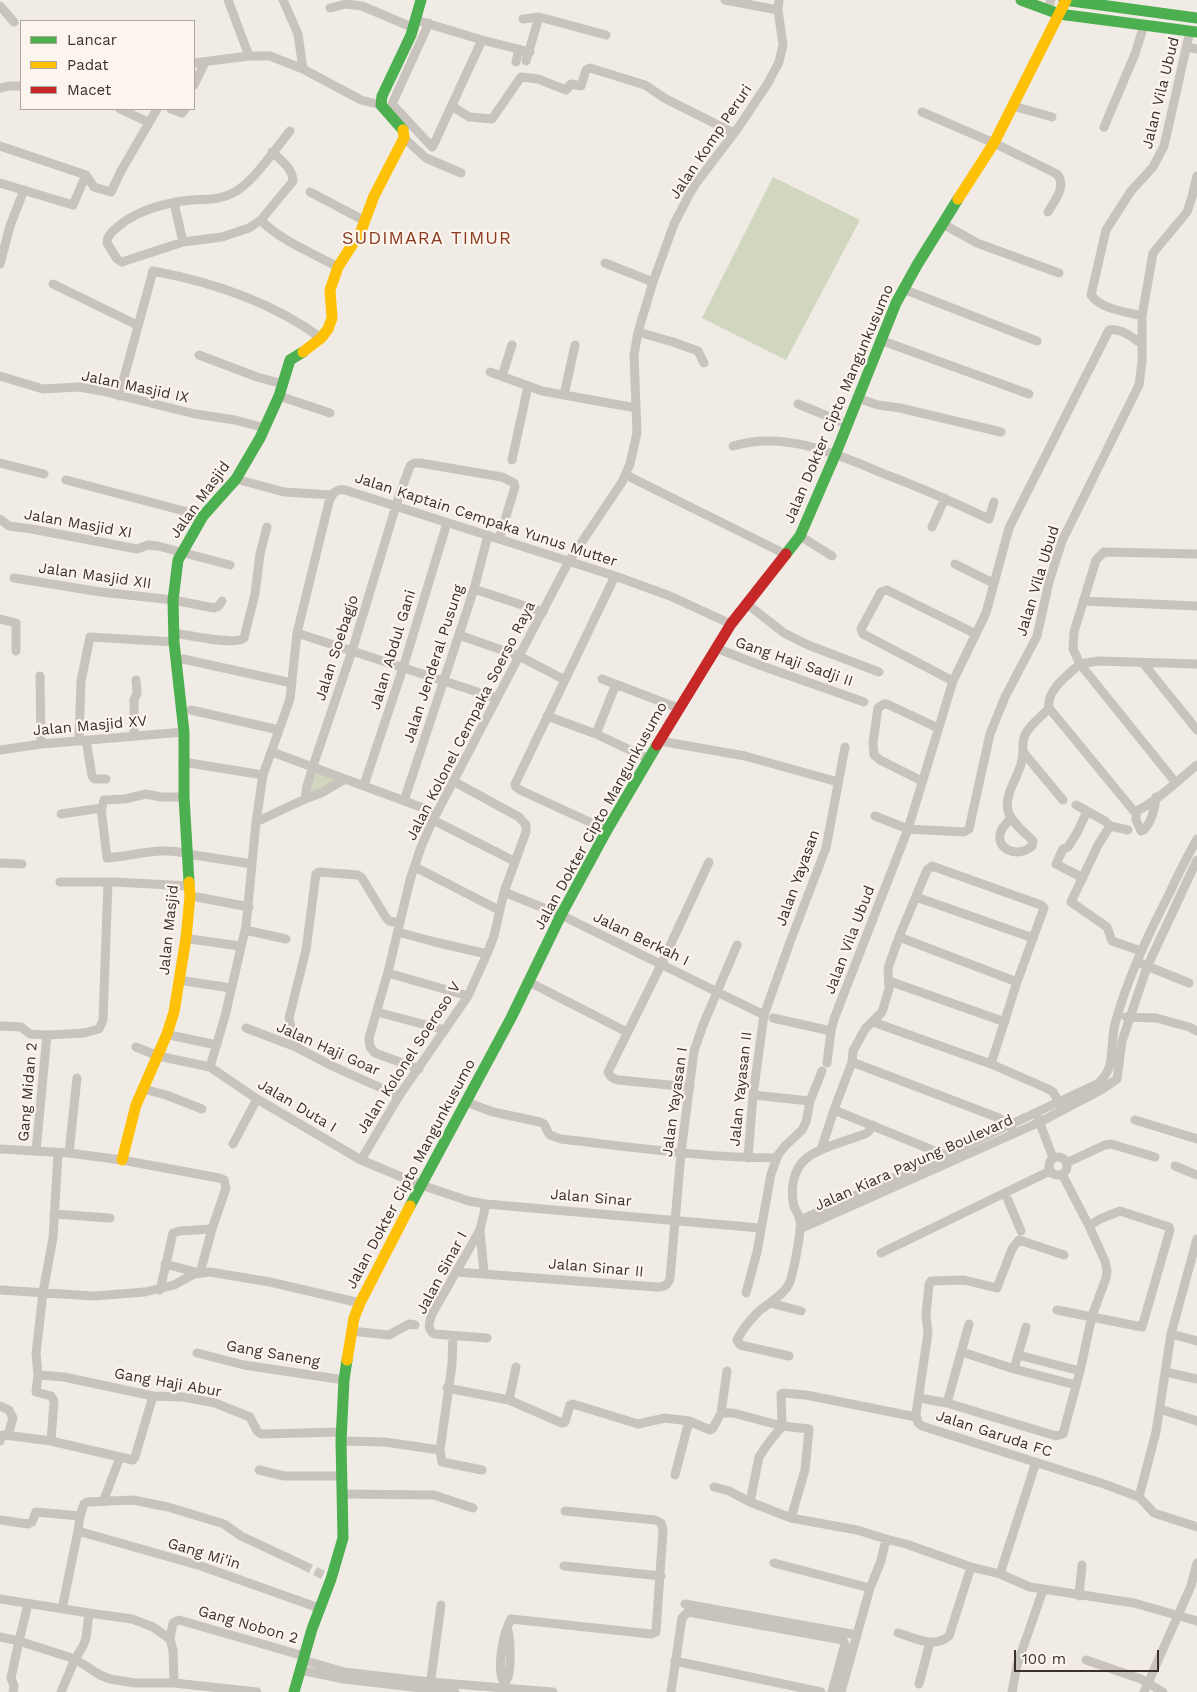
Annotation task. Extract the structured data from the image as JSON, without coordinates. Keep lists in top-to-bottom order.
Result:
{
  "streets": {
    "main road": ["Jalan Dokter Cipto Mangunkusumo", "Jalan Masjid"],
    "street": [
      "Jalan Vila Ubud",
      "Jalan Komp Peruri",
      "Jalan Masjid IX",
      "Jalan Kaptain Cempaka Yunus Mutter",
      "Jalan Masjid XI",
      "Jalan Masjid XII",
      "Jalan Soebagjo",
      "Jalan Abdul Gani",
      "Gang Haji Sadji II",
      "Jalan Jenderal Pusung",
      "Jalan Kolonel Cempaka Soerso Raya",
      "Jalan Masjid XV",
      "Jalan Yayasan",
      "Jalan Berkah I",
      "Jalan Haji Goar",
      "Jalan Kolonel Soeroso V",
      "Jalan Yayasan II",
      "Gang Midan 2",
      "Jalan Yayasan I",
      "Jalan Duta I",
      "Jalan Kiara Payung Boulevard",
      "Jalan Sinar",
      "Jalan Sinar II",
      "Jalan Sinar I",
      "Gang Saneng",
      "Gang Haji Abur",
      "Jalan Garuda FC",
      "Gang Mi'in",
      "Gang Nobon 2"
    ]
  },
  "crossings": [
    ["Jalan Vila Ubud", "Jalan Yayasan II"],
    ["Jalan Komp Peruri", "Jalan Kolonel Cempaka Soerso Raya"],
    ["Jalan Masjid IX", "Jalan Masjid"],
    ["Jalan Dokter Cipto Mangunkusumo", "Jalan Kaptain Cempaka Yunus Mutter"],
    ["Jalan Dokter Cipto Mangunkusumo", "Gang Haji Sadji II"],
    ["Jalan Dokter Cipto Mangunkusumo", "Jalan Berkah I"],
    ["Jalan Dokter Cipto Mangunkusumo", "Jalan Yayasan II"],
    ["Jalan Dokter Cipto Mangunkusumo", "Jalan Duta I"],
    ["Jalan Dokter Cipto Mangunkusumo", "Jalan Sinar"],
    ["Jalan Dokter Cipto Mangunkusumo", "Gang Saneng"],
    ["Jalan Dokter Cipto Mangunkusumo", "Gang Haji Abur"],
    ["Jalan Dokter Cipto Mangunkusumo", "Gang Mi'in"],
    ["Jalan Dokter Cipto Mangunkusumo", "Gang Nobon 2"],
    ["Jalan Masjid", "Jalan Masjid XI"],
    ["Jalan Masjid", "Jalan Masjid XII"],
    ["Jalan Masjid", "Jalan Masjid XV"],
    ["Jalan Masjid", "Jalan Duta I"],
    ["Jalan Kaptain Cempaka Yunus Mutter", "Jalan Soebagjo"],
    ["Jalan Kaptain Cempaka Yunus Mutter", "Jalan Abdul Gani"],
    ["Jalan Kaptain Cempaka Yunus Mutter", "Jalan Jenderal Pusung"],
    ["Jalan Kaptain Cempaka Yunus Mutter", "Jalan Kolonel Cempaka Soerso Raya"],
    ["Jalan Kolonel Cempaka Soerso Raya", "Jalan Kolonel Soeroso V"],
    ["Jalan Yayasan", "Jalan Berkah I"],
    ["Jalan Yayasan", "Jalan Yayasan II"],
    ["Jalan Berkah I", "Jalan Kolonel Soeroso V"],
    ["Jalan Berkah I", "Jalan Yayasan II"],
    ["Jalan Berkah I", "Jalan Yayasan I"],
    ["Jalan Haji Goar", "Jalan Kolonel Soeroso V"],
    ["Jalan Kolonel Soeroso V", "Jalan Duta I"],
    ["Jalan Yayasan II", "Jalan Yayasan I"],
    ["Jalan Yayasan I", "Jalan Sinar"],
    ["Jalan Yayasan I", "Jalan Sinar II"],
    ["Jalan Duta I", "Jalan Sinar"],
    ["Jalan Sinar", "Jalan Sinar II"],
    ["Jalan Sinar", "Jalan Sinar I"],
    ["Jalan Sinar II", "Jalan Sinar I"]
  ],
  "districts": ["SUDIMARA TIMUR"],
  "legend": ["Lancar", "Padat", "Macet"],
  "scale_bar": "100 m"
}
